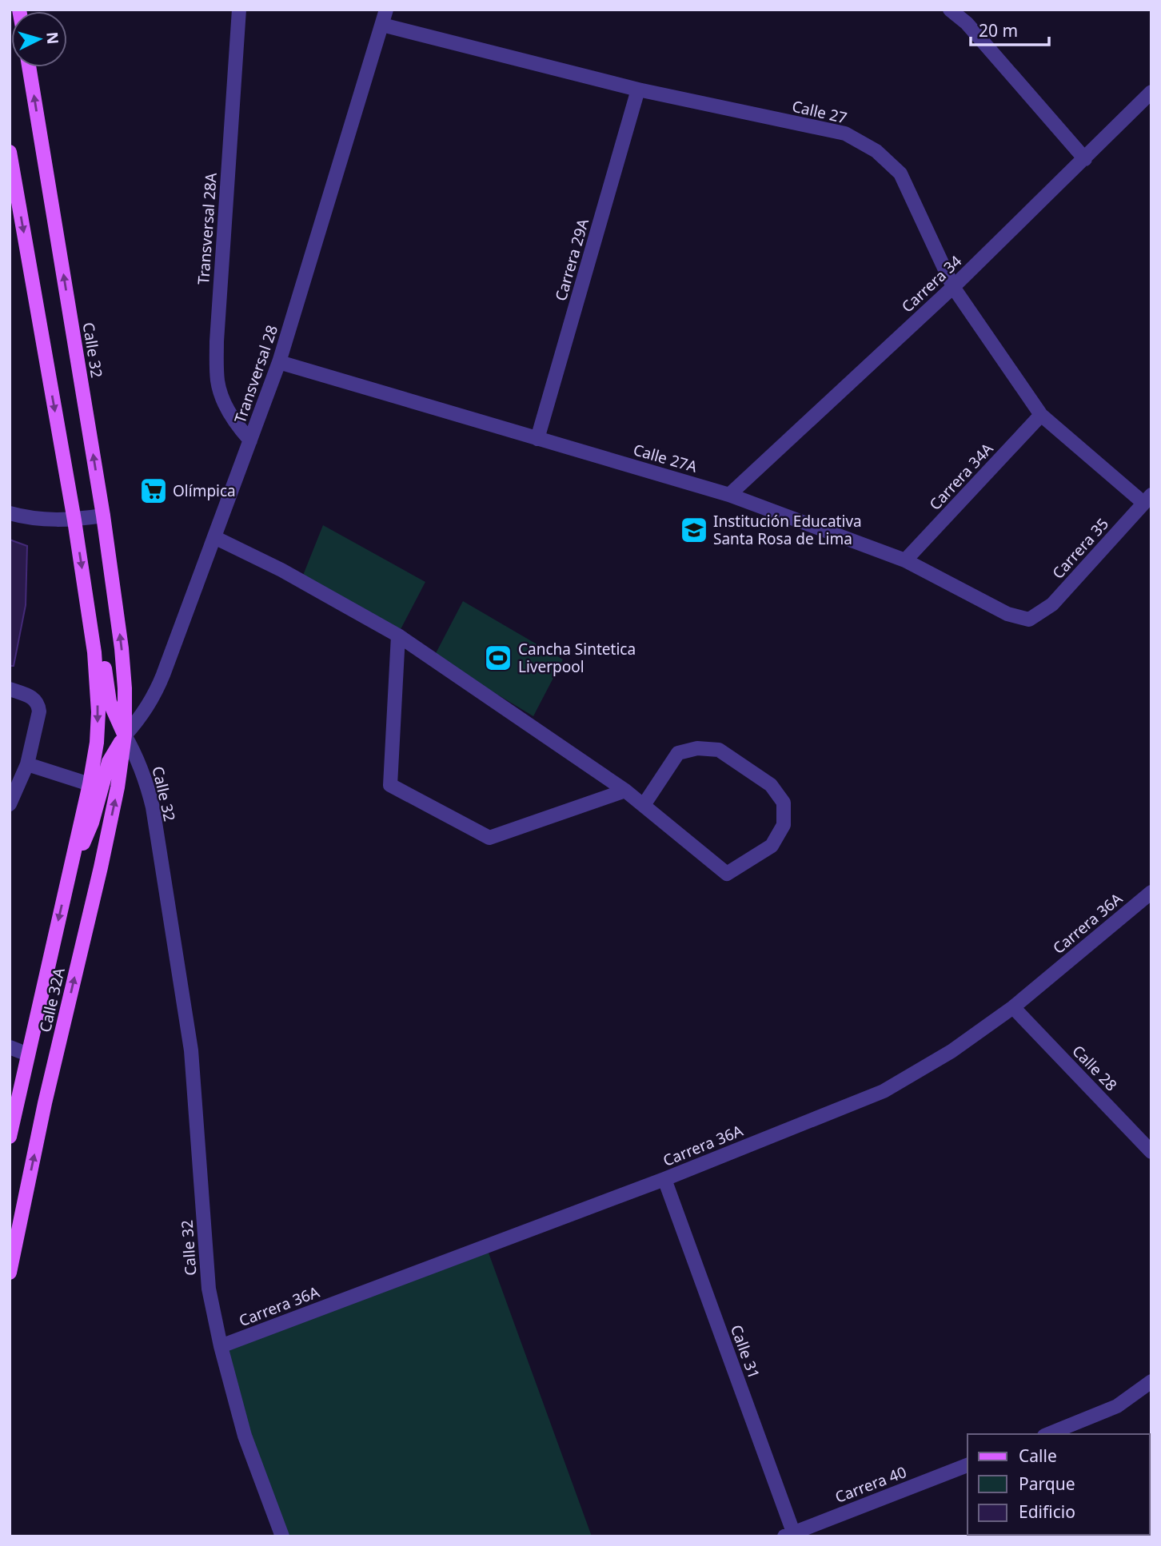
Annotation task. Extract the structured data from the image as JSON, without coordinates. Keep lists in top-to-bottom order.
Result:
{
  "streets": {
    "main road": ["Calle 32", "Calle 32A"],
    "street": [
      "Calle 27",
      "Transversal 28A",
      "Carrera 29A",
      "Carrera 34",
      "Transversal 28",
      "Calle 27A",
      "Carrera 34A",
      "Carrera 35",
      "Carrera 36A",
      "Calle 28",
      "Calle 31",
      "Carrera 40"
    ]
  },
  "crossings": [
    ["Calle 27", "Carrera 29A"],
    ["Calle 27", "Carrera 34"],
    ["Calle 27", "Transversal 28"],
    ["Calle 27", "Carrera 34A"],
    ["Calle 27", "Carrera 35"],
    ["Transversal 28A", "Transversal 28"],
    ["Carrera 29A", "Calle 27A"],
    ["Carrera 34", "Calle 27A"],
    ["Calle 32", "Transversal 28"],
    ["Calle 32", "Carrera 36A"],
    ["Calle 32", "Calle 32A"],
    ["Transversal 28", "Calle 27A"],
    ["Transversal 28", "Calle 32A"],
    ["Calle 27A", "Carrera 34A"],
    ["Calle 27A", "Carrera 35"],
    ["Carrera 36A", "Calle 28"],
    ["Carrera 36A", "Calle 31"],
    ["Calle 31", "Carrera 40"]
  ],
  "places": {
    "supermarket": ["Olímpica"],
    "school or university": ["Institución Educativa Santa Rosa de Lima"],
    "sports": ["Cancha Sintetica Liverpool"]
  },
  "legend": ["Calle", "Parque", "Edificio"],
  "scale_bar": "20 m",
  "north": "right"
}
